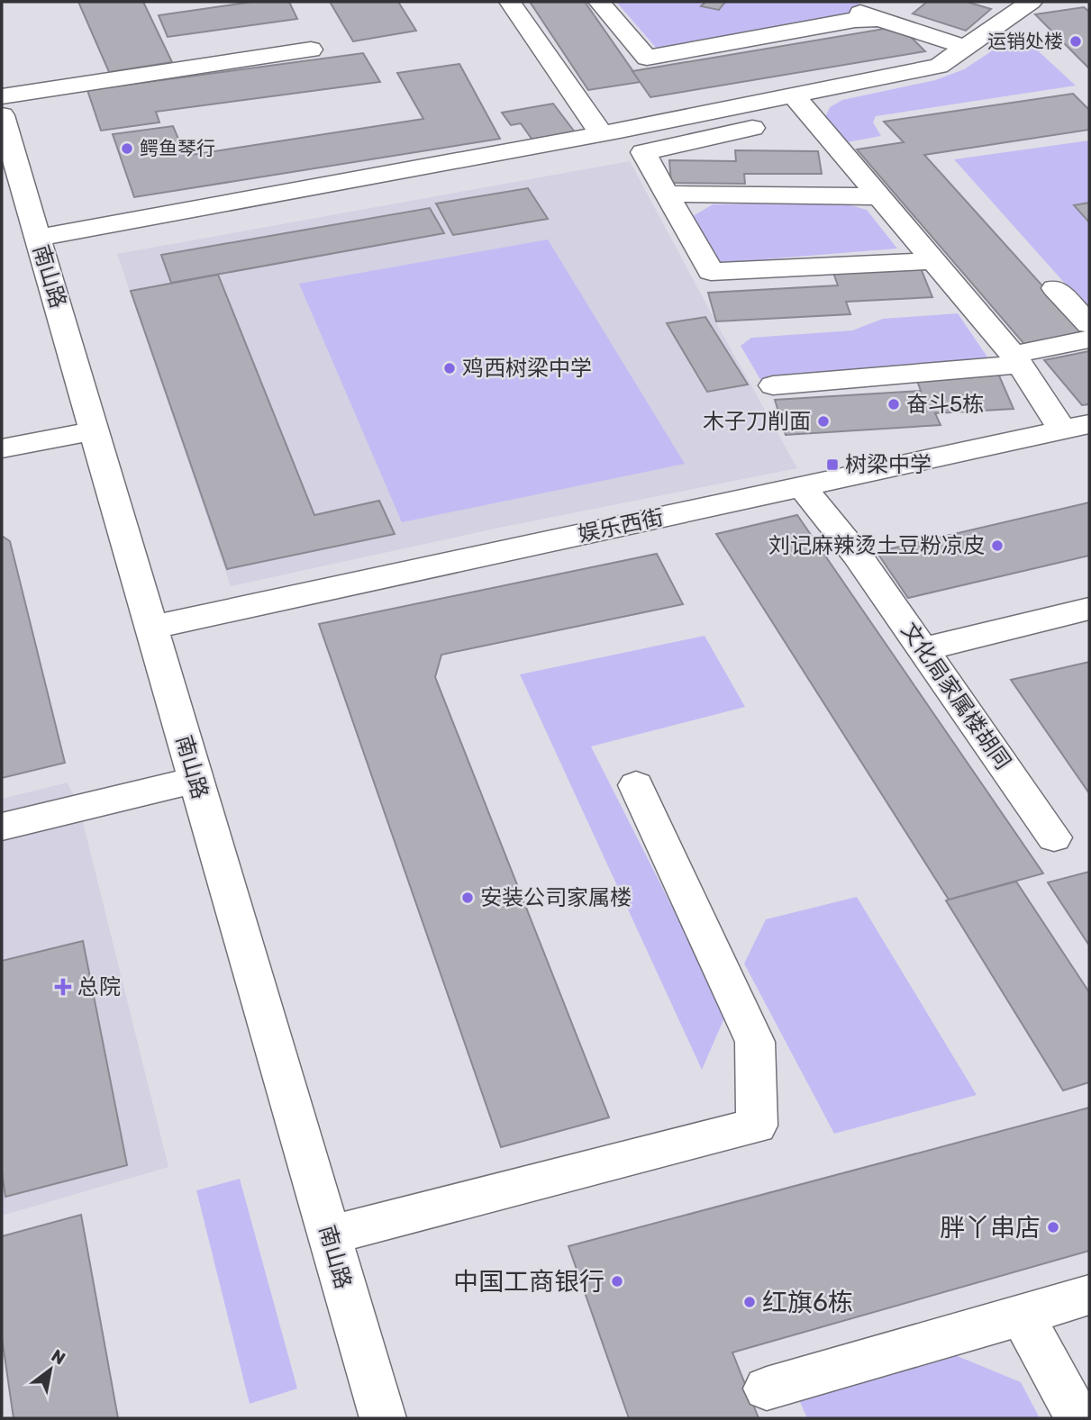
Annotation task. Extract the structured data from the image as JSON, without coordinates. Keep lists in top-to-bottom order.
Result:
{
  "streets": {
    "street": ["南山路", "娱乐西街", "文化局家属楼胡同"]
  },
  "crossings": [
    ["南山路", "娱乐西街"],
    ["娱乐西街", "文化局家属楼胡同"]
  ],
  "places": {
    "other": [
      "运销处楼",
      "鳄鱼琴行",
      "鸡西树梁中学",
      "奋斗5栋",
      "木子刀削面",
      "刘记麻辣烫土豆粉凉皮",
      "安装公司家属楼",
      "胖丫串店",
      "中国工商银行",
      "红旗6栋"
    ],
    "transit": ["树梁中学"],
    "health": ["总院"]
  },
  "north": "top right"
}
